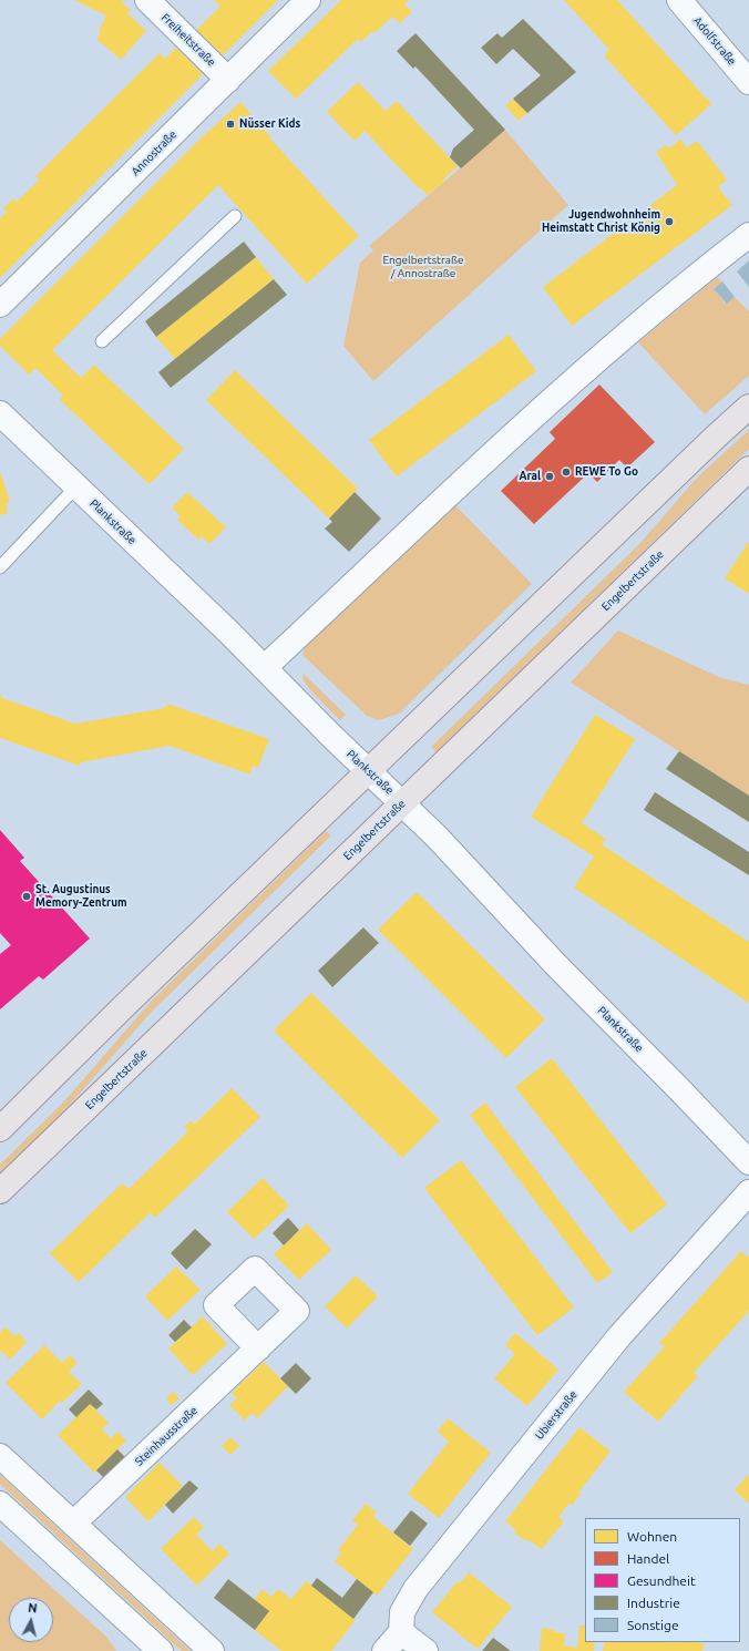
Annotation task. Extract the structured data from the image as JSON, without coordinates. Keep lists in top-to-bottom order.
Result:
{
  "streets": {
    "main road": ["Engelbertstraße"],
    "street": [
      "Freiheitstraße",
      "Adolfstraße",
      "Annostraße",
      "Plankstraße",
      "Ubierstraße",
      "Steinhausstraße"
    ]
  },
  "crossings": [
    ["Freiheitstraße", "Annostraße"],
    ["Plankstraße", "Engelbertstraße"]
  ],
  "parks": ["Engelbertstraße / Annostraße"],
  "places": [
    "Nüsser Kids",
    "Jugendwohnheim Heimstatt Christ König",
    "REWE To Go",
    "Aral",
    "St. Augustinus Memory-Zentrum"
  ],
  "legend": [
    "Wohnen",
    "Handel",
    "Gesundheit",
    "Industrie",
    "Sonstige"
  ],
  "north": "top"
}
